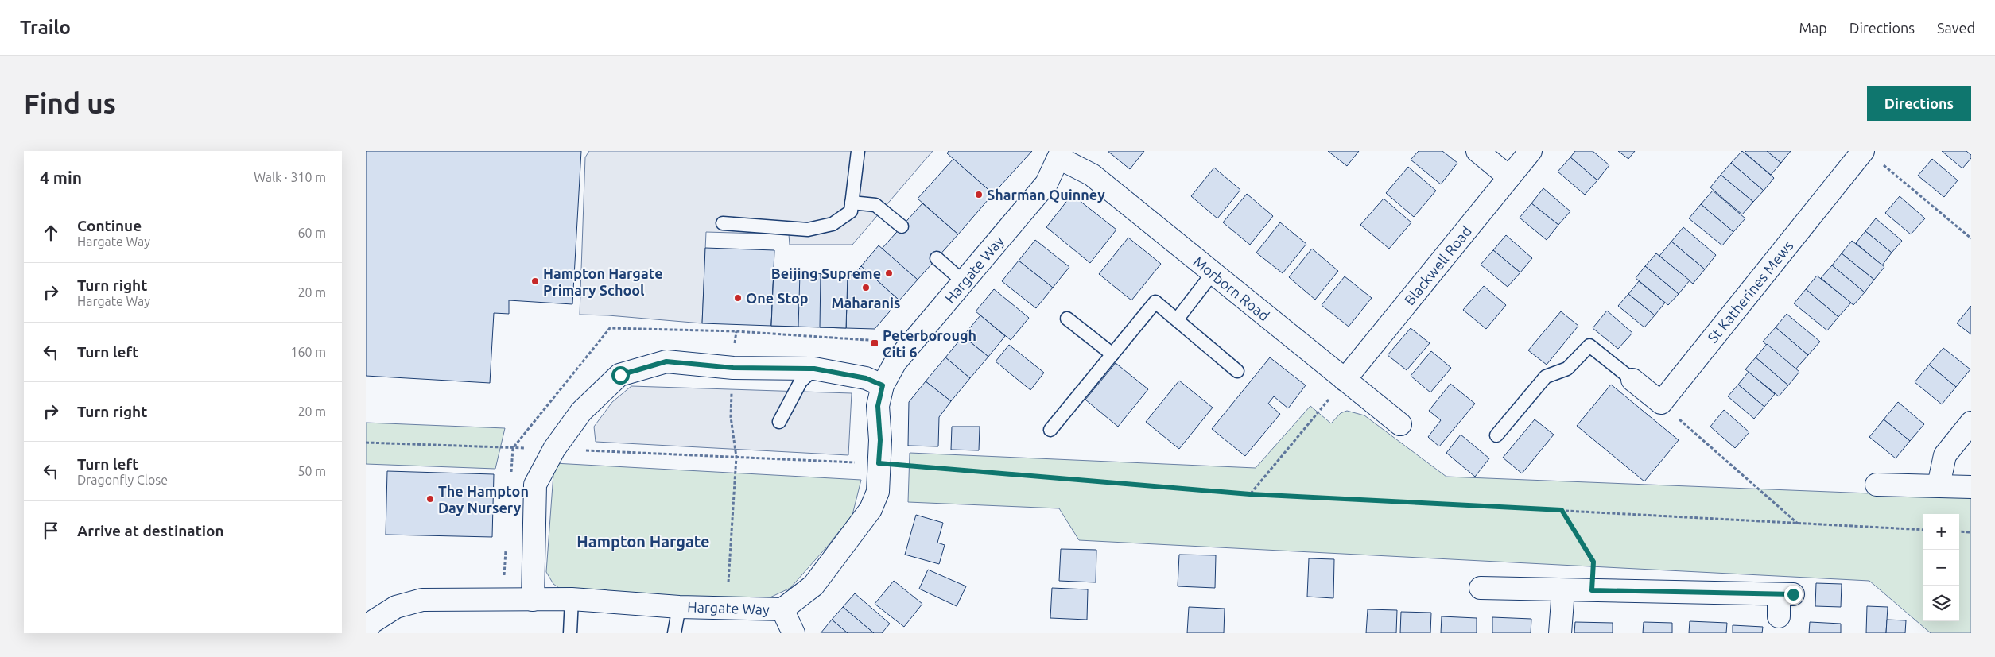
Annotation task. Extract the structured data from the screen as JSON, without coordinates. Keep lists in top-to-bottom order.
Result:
{
  "streets": {
    "street": [
      "Blackwell Road",
      "Hargate Way",
      "Morborn Road",
      "St Katherines Mews"
    ]
  },
  "crossings": [
    ["Blackwell Road", "Morborn Road"],
    ["Hargate Way", "Morborn Road"]
  ],
  "districts": ["Hampton Hargate"],
  "places": {
    "other": [
      "Sharman Quinney",
      "Beijing Supreme",
      "Hampton Hargate Primary School",
      "Maharanis",
      "One Stop",
      "The Hampton Day Nursery"
    ],
    "transit": ["Peterborough Citi 6"]
  },
  "page": {
    "header": "Trailo",
    "nav": ["Map", "Directions", "Saved"],
    "buttons": "Directions",
    "title": "Find us",
    "heading": ["4 min", "Walk · 310 m"],
    "list": [
      ["Continue", "Hargate Way", "60 m"],
      ["Turn right", "Hargate Way", "20 m"],
      ["Turn left", "160 m"],
      ["Turn right", "20 m"],
      ["Turn left", "Dragonfly Close", "50 m"],
      "Arrive at destination"
    ],
    "map_buttons": ["+", "−"]
  }
}
